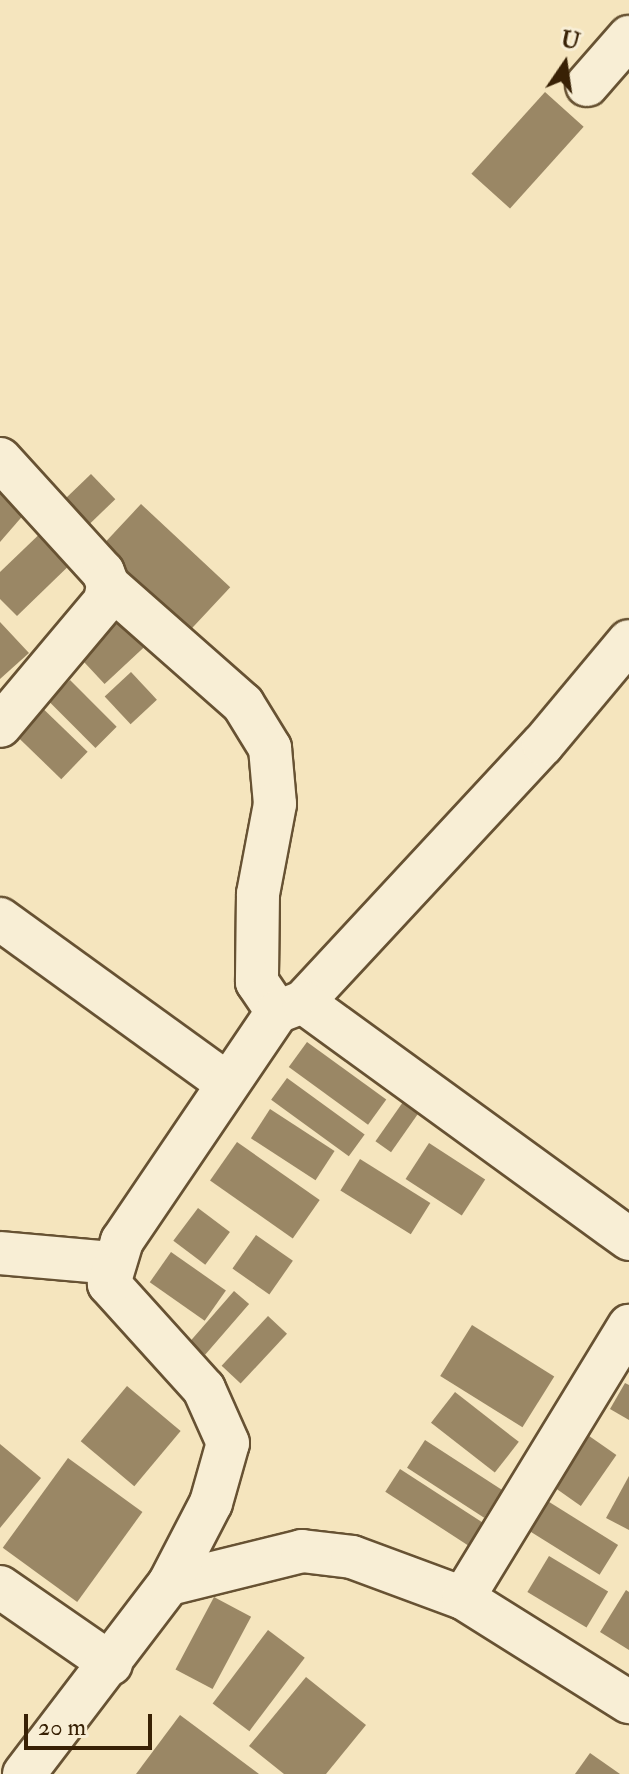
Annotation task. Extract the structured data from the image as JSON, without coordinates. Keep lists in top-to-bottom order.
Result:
{
  "scale_bar": "20 m",
  "north": "top"
}
